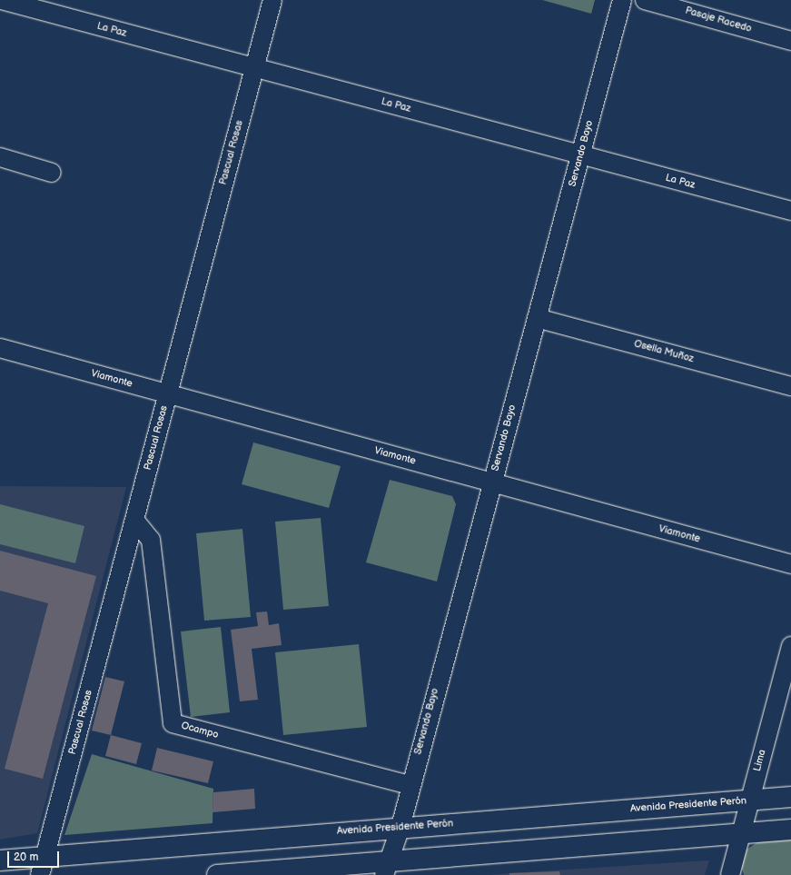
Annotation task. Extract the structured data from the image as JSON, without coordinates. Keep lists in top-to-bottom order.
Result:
{
  "streets": {
    "main road": ["Avenida Presidente Perón"],
    "street": [
      "Pasaje Racedo",
      "La Paz",
      "Pascual Rosas",
      "Servando Bayo",
      "Osella Muñoz",
      "Viamonte",
      "Ocampo",
      "Lima"
    ]
  },
  "crossings": [
    ["La Paz", "Pascual Rosas"],
    ["La Paz", "Servando Bayo"],
    ["Pascual Rosas", "Viamonte"],
    ["Pascual Rosas", "Ocampo"],
    ["Pascual Rosas", "Avenida Presidente Perón"],
    ["Servando Bayo", "Osella Muñoz"],
    ["Servando Bayo", "Viamonte"],
    ["Servando Bayo", "Ocampo"],
    ["Servando Bayo", "Avenida Presidente Perón"],
    ["Lima", "Avenida Presidente Perón"]
  ],
  "scale_bar": "20 m"
}
